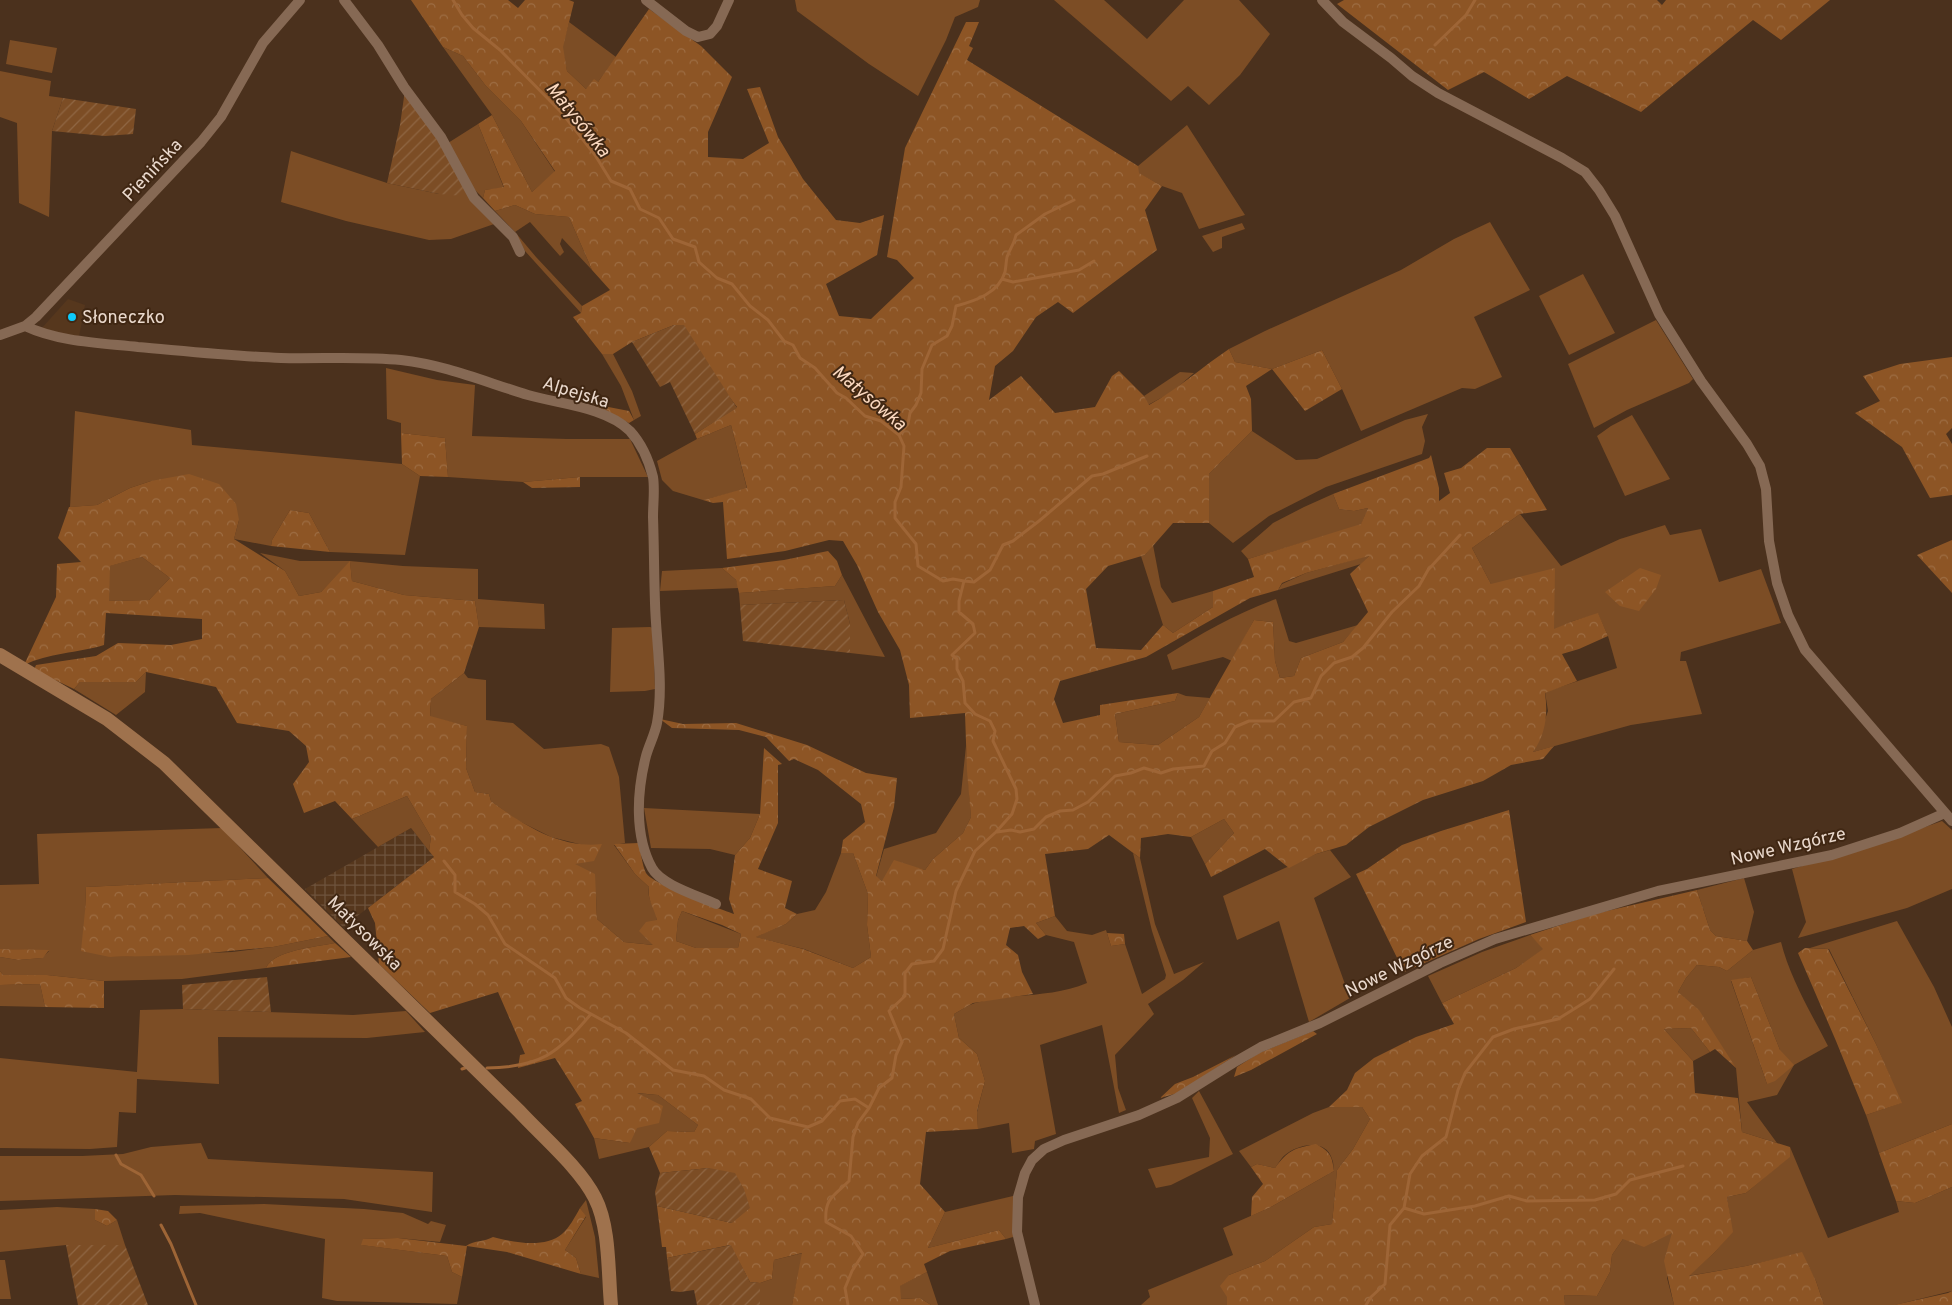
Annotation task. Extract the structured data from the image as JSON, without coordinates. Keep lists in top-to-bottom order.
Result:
{
  "streets": {
    "street": [
      "Pienińska",
      "Alpejska",
      "Nowe Wzgórze",
      "Matysowska"
    ]
  },
  "crossings": [
    ["Pienińska", "Alpejska"]
  ],
  "water": ["Matysówka"],
  "places": ["Słoneczko"]
}
